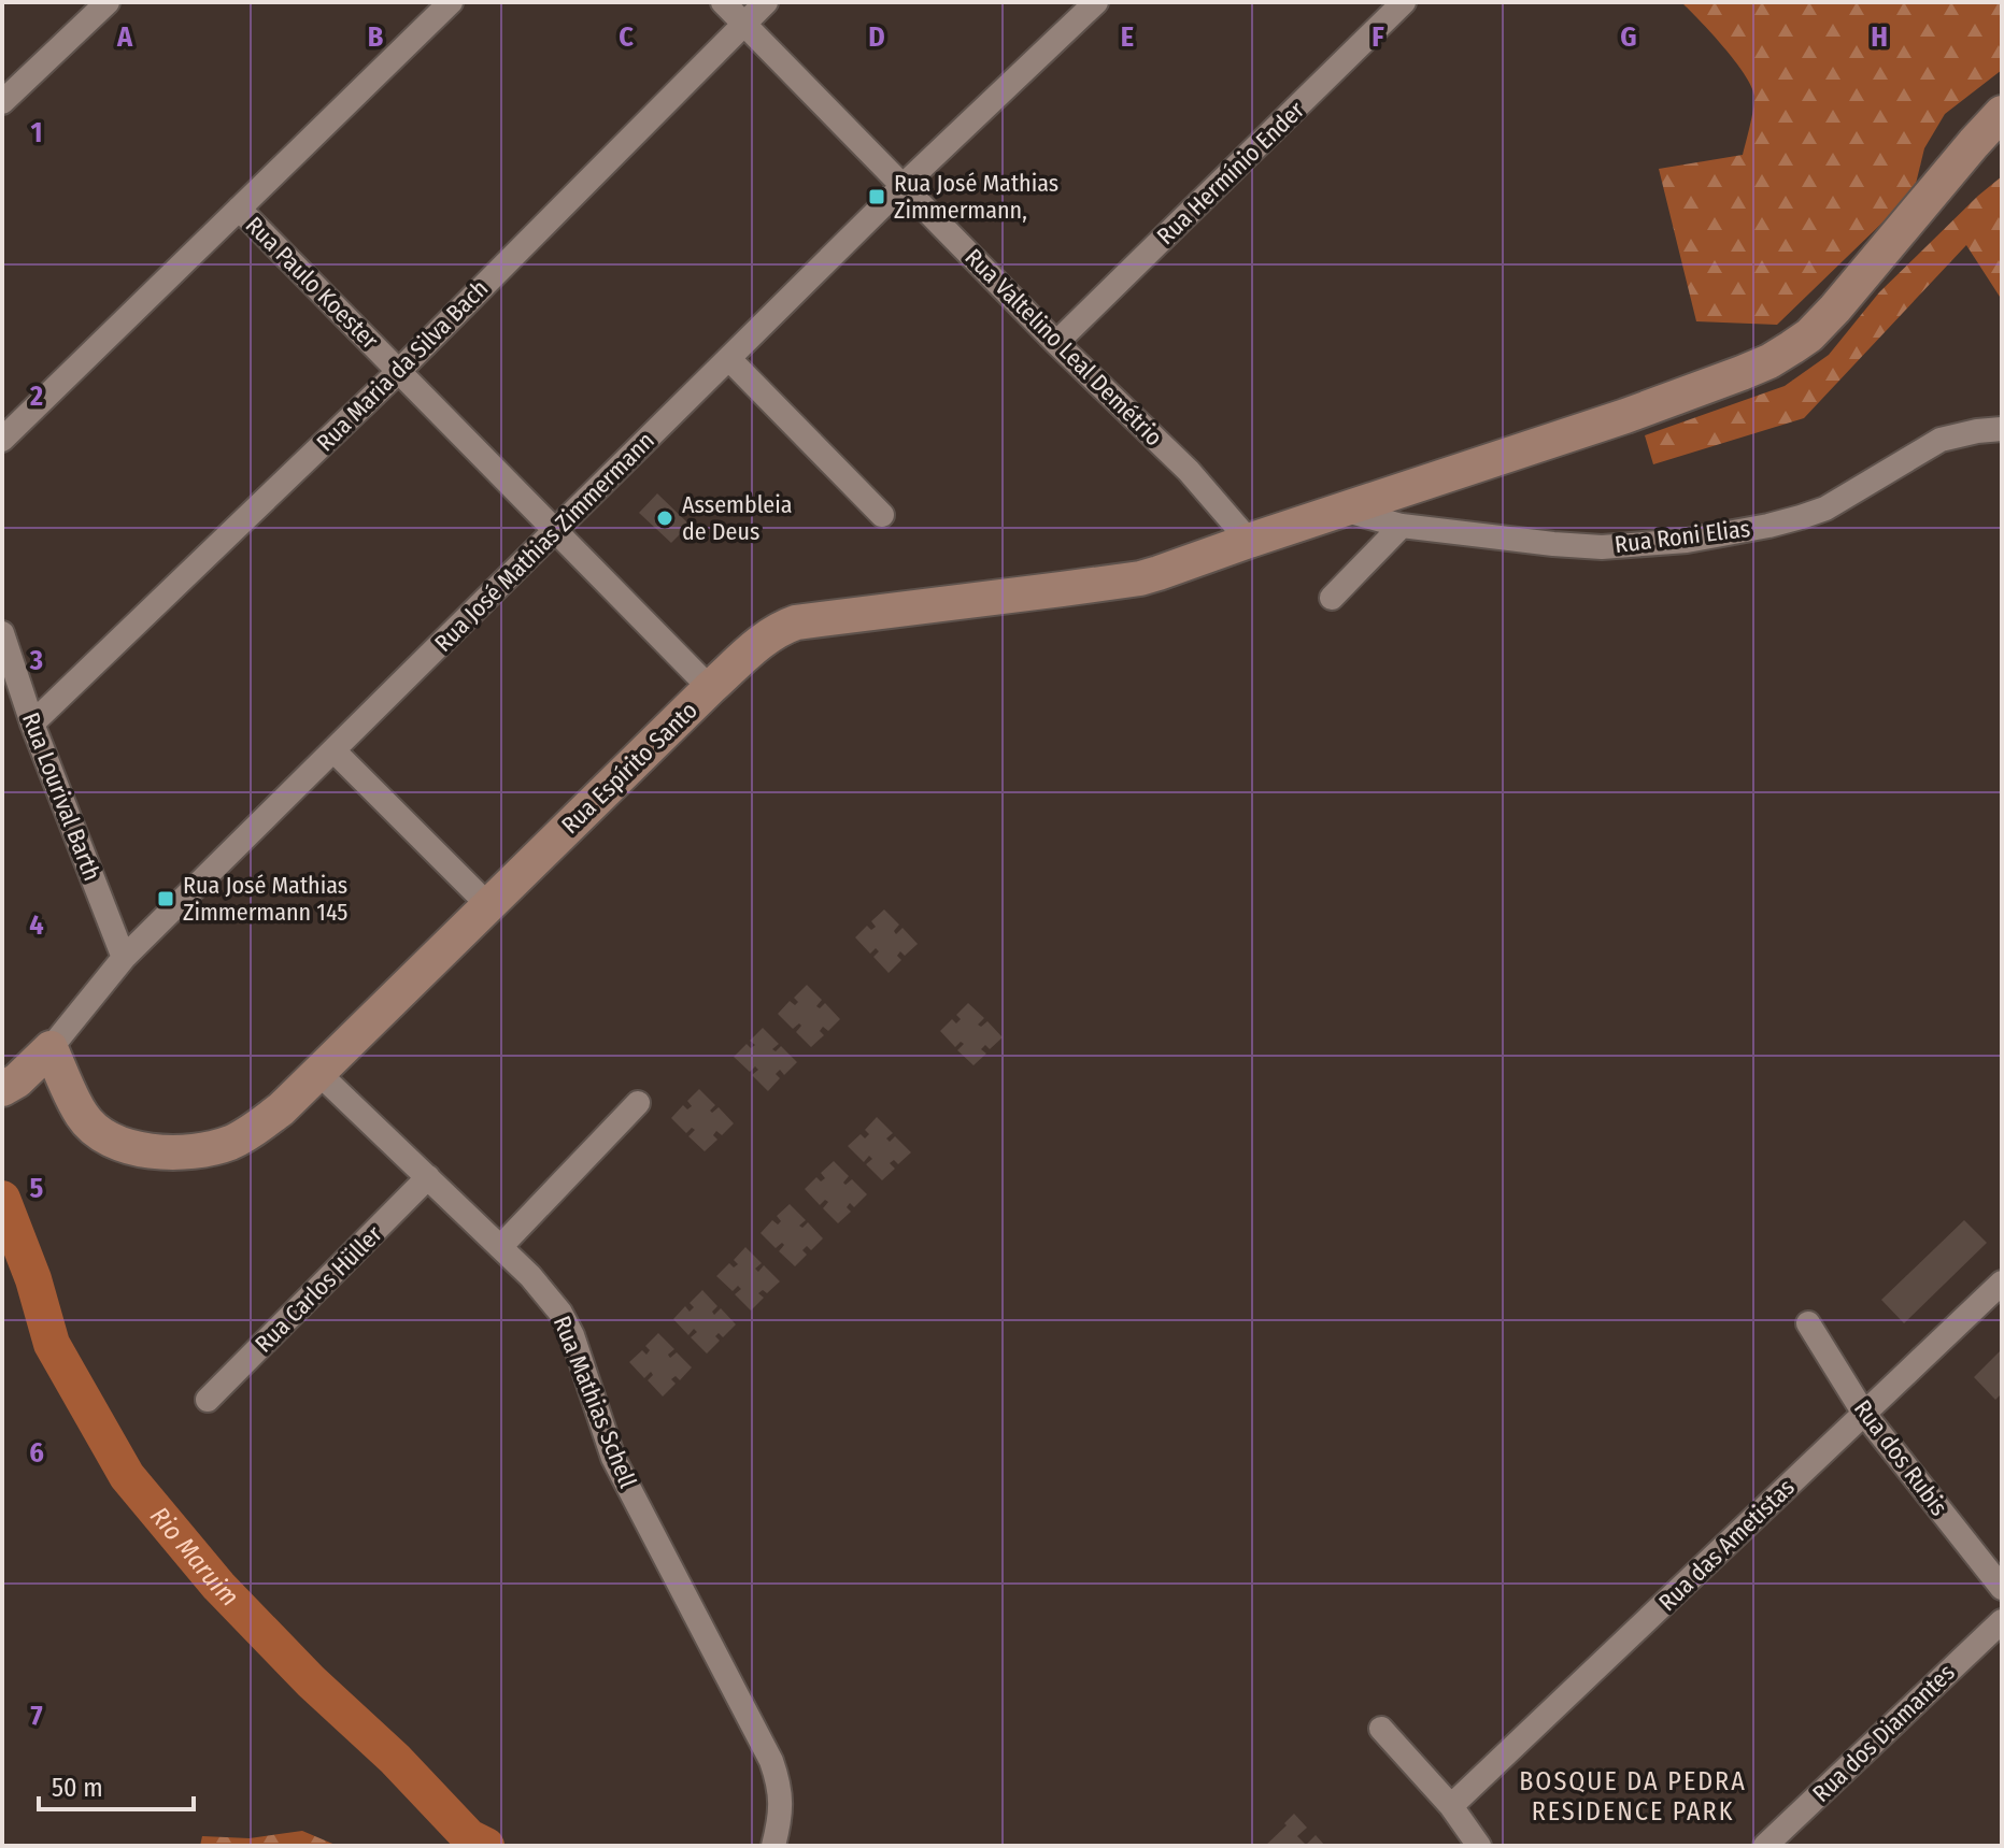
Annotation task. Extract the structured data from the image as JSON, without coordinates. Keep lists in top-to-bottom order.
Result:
{
  "streets": {
    "street": [
      "Rua Hermínio Ender",
      "Rua Paulo Koester",
      "Rua Valtelino Leal Demétrio",
      "Rua Maria da Silva Bach",
      "Rua Roni Elias",
      "Rua José Mathias Zimmermann",
      "Rua Espírito Santo",
      "Rua Lourival Barth",
      "Rua Carlos Hüller",
      "Rua Mathias Schell",
      "Rua dos Rubis",
      "Rua das Ametistas",
      "Rua dos Diamantes"
    ]
  },
  "crossings": [
    ["Rua Hermínio Ender", "Rua Valtelino Leal Demétrio"],
    ["Rua Paulo Koester", "Rua Maria da Silva Bach"],
    ["Rua Paulo Koester", "Rua José Mathias Zimmermann"],
    ["Rua Paulo Koester", "Rua Espírito Santo"],
    ["Rua Valtelino Leal Demétrio", "Rua Maria da Silva Bach"],
    ["Rua Valtelino Leal Demétrio", "Rua José Mathias Zimmermann"],
    ["Rua Valtelino Leal Demétrio", "Rua Espírito Santo"],
    ["Rua Maria da Silva Bach", "Rua Lourival Barth"],
    ["Rua Roni Elias", "Rua Espírito Santo"],
    ["Rua José Mathias Zimmermann", "Rua Espírito Santo"],
    ["Rua José Mathias Zimmermann", "Rua Lourival Barth"],
    ["Rua Espírito Santo", "Rua Mathias Schell"],
    ["Rua Carlos Hüller", "Rua Mathias Schell"],
    ["Rua dos Rubis", "Rua das Ametistas"]
  ],
  "districts": ["BOSQUE DA PEDRA RESIDENCE PARK"],
  "water": ["Rio Maruim"],
  "places": {
    "transit": ["Rua José Mathias Zimmermann,", "Rua José Mathias Zimmermann 145"],
    "other": ["Assembleia de Deus"]
  },
  "scale_bar": "50 m",
  "grid": {
    "columns": [
      "A",
      "B",
      "C",
      "D",
      "E",
      "F",
      "G",
      "H"
    ],
    "rows": [
      "1",
      "2",
      "3",
      "4",
      "5",
      "6",
      "7"
    ]
  }
}
